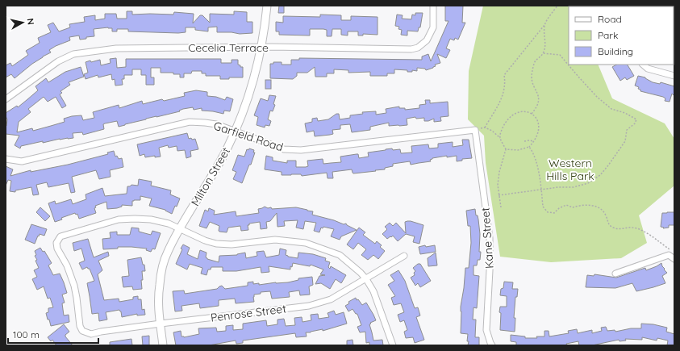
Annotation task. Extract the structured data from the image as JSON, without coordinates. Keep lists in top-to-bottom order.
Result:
{
  "streets": {
    "main road": ["Milton Street"],
    "street": [
      "Cecelia Terrace",
      "Garfield Road",
      "Kane Street",
      "Penrose Street"
    ]
  },
  "crossings": [
    ["Cecelia Terrace", "Milton Street"],
    ["Garfield Road", "Milton Street"],
    ["Garfield Road", "Kane Street"],
    ["Milton Street", "Penrose Street"]
  ],
  "parks": ["Western Hills Park"],
  "legend": ["Road", "Park", "Building"],
  "scale_bar": "100 m",
  "north": "right"
}
